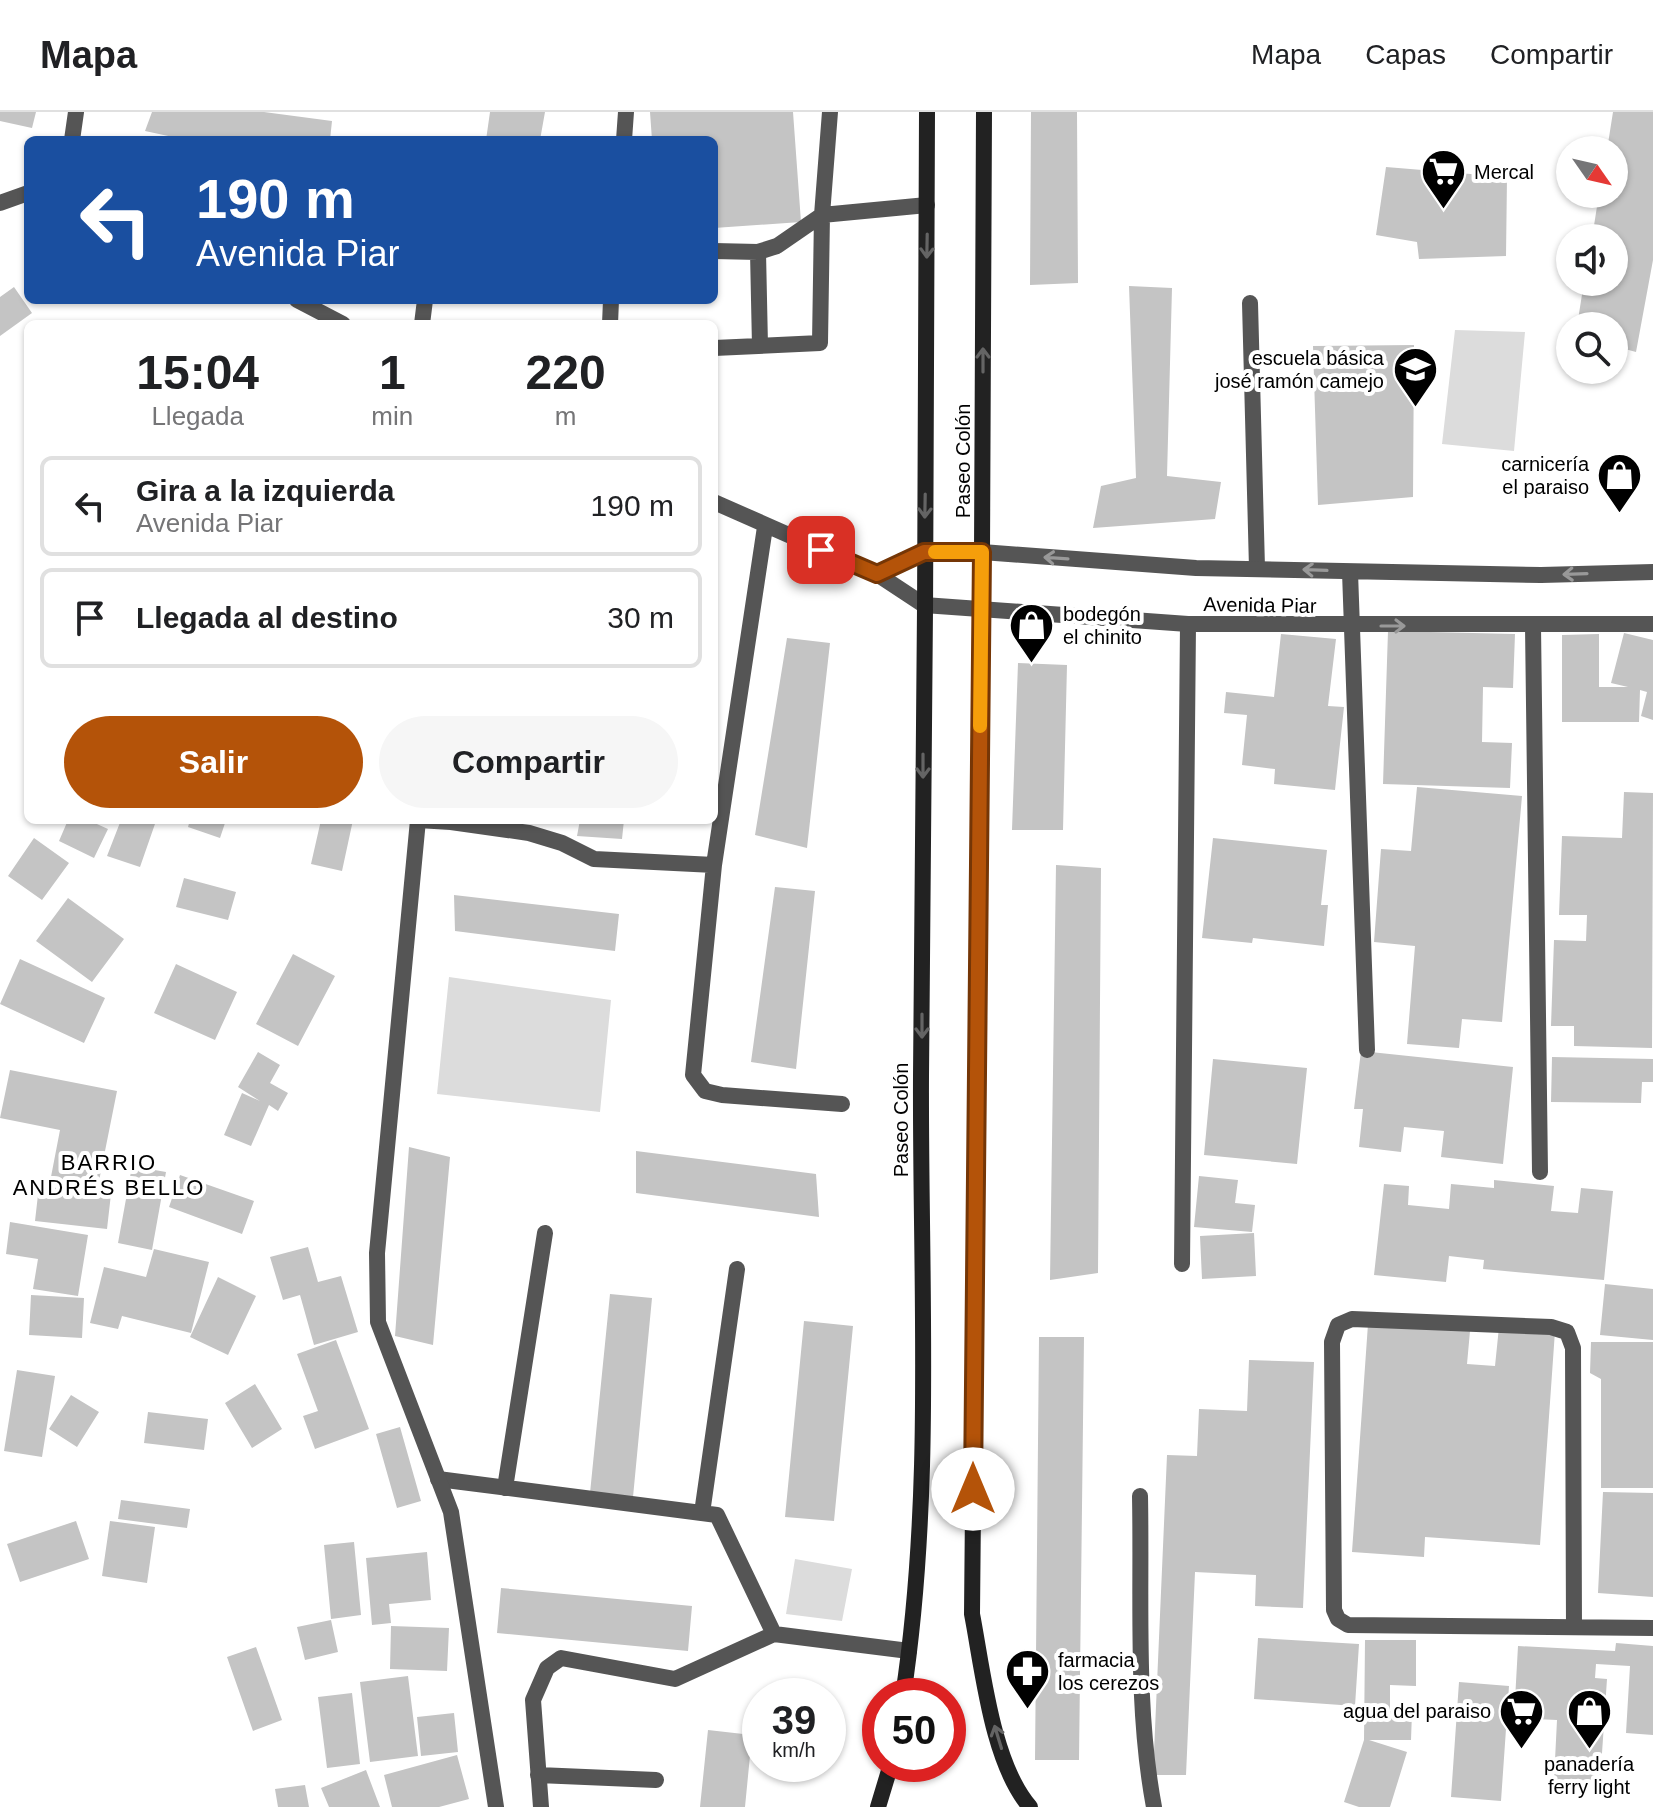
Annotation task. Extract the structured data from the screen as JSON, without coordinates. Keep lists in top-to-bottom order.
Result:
{
  "streets": {
    "main road": ["Paseo Colón"],
    "street": ["Avenida Piar"]
  },
  "crossings": [
    ["Paseo Colón", "Avenida Piar"]
  ],
  "districts": ["BARRIO ANDRÉS BELLO"],
  "places": {
    "supermarket": ["Mercal", "agua del paraiso"],
    "school or university": ["escuela básica josé ramón camejo"],
    "shop": ["carnicería el paraiso", "bodegón el chinito", "panadería ferry light"],
    "pharmacy": ["farmacia los cerezos"]
  },
  "north": "bottom right",
  "page": {
    "header": "Mapa",
    "nav": ["Mapa", "Capas", "Compartir"],
    "turn": ["190 m", "Avenida Piar"],
    "eta": [
      "15:04",
      "Llegada",
      "1",
      "min",
      "220",
      "m"
    ],
    "list": [
      {
        "name": "Gira a la izquierda",
        "note": "Avenida Piar",
        "value": "190 m"
      },
      {
        "name": "Llegada al destino",
        "value": "30 m"
      }
    ],
    "buttons": ["Salir", "Compartir"],
    "speed": "39 km/h",
    "limit": "50"
  }
}
